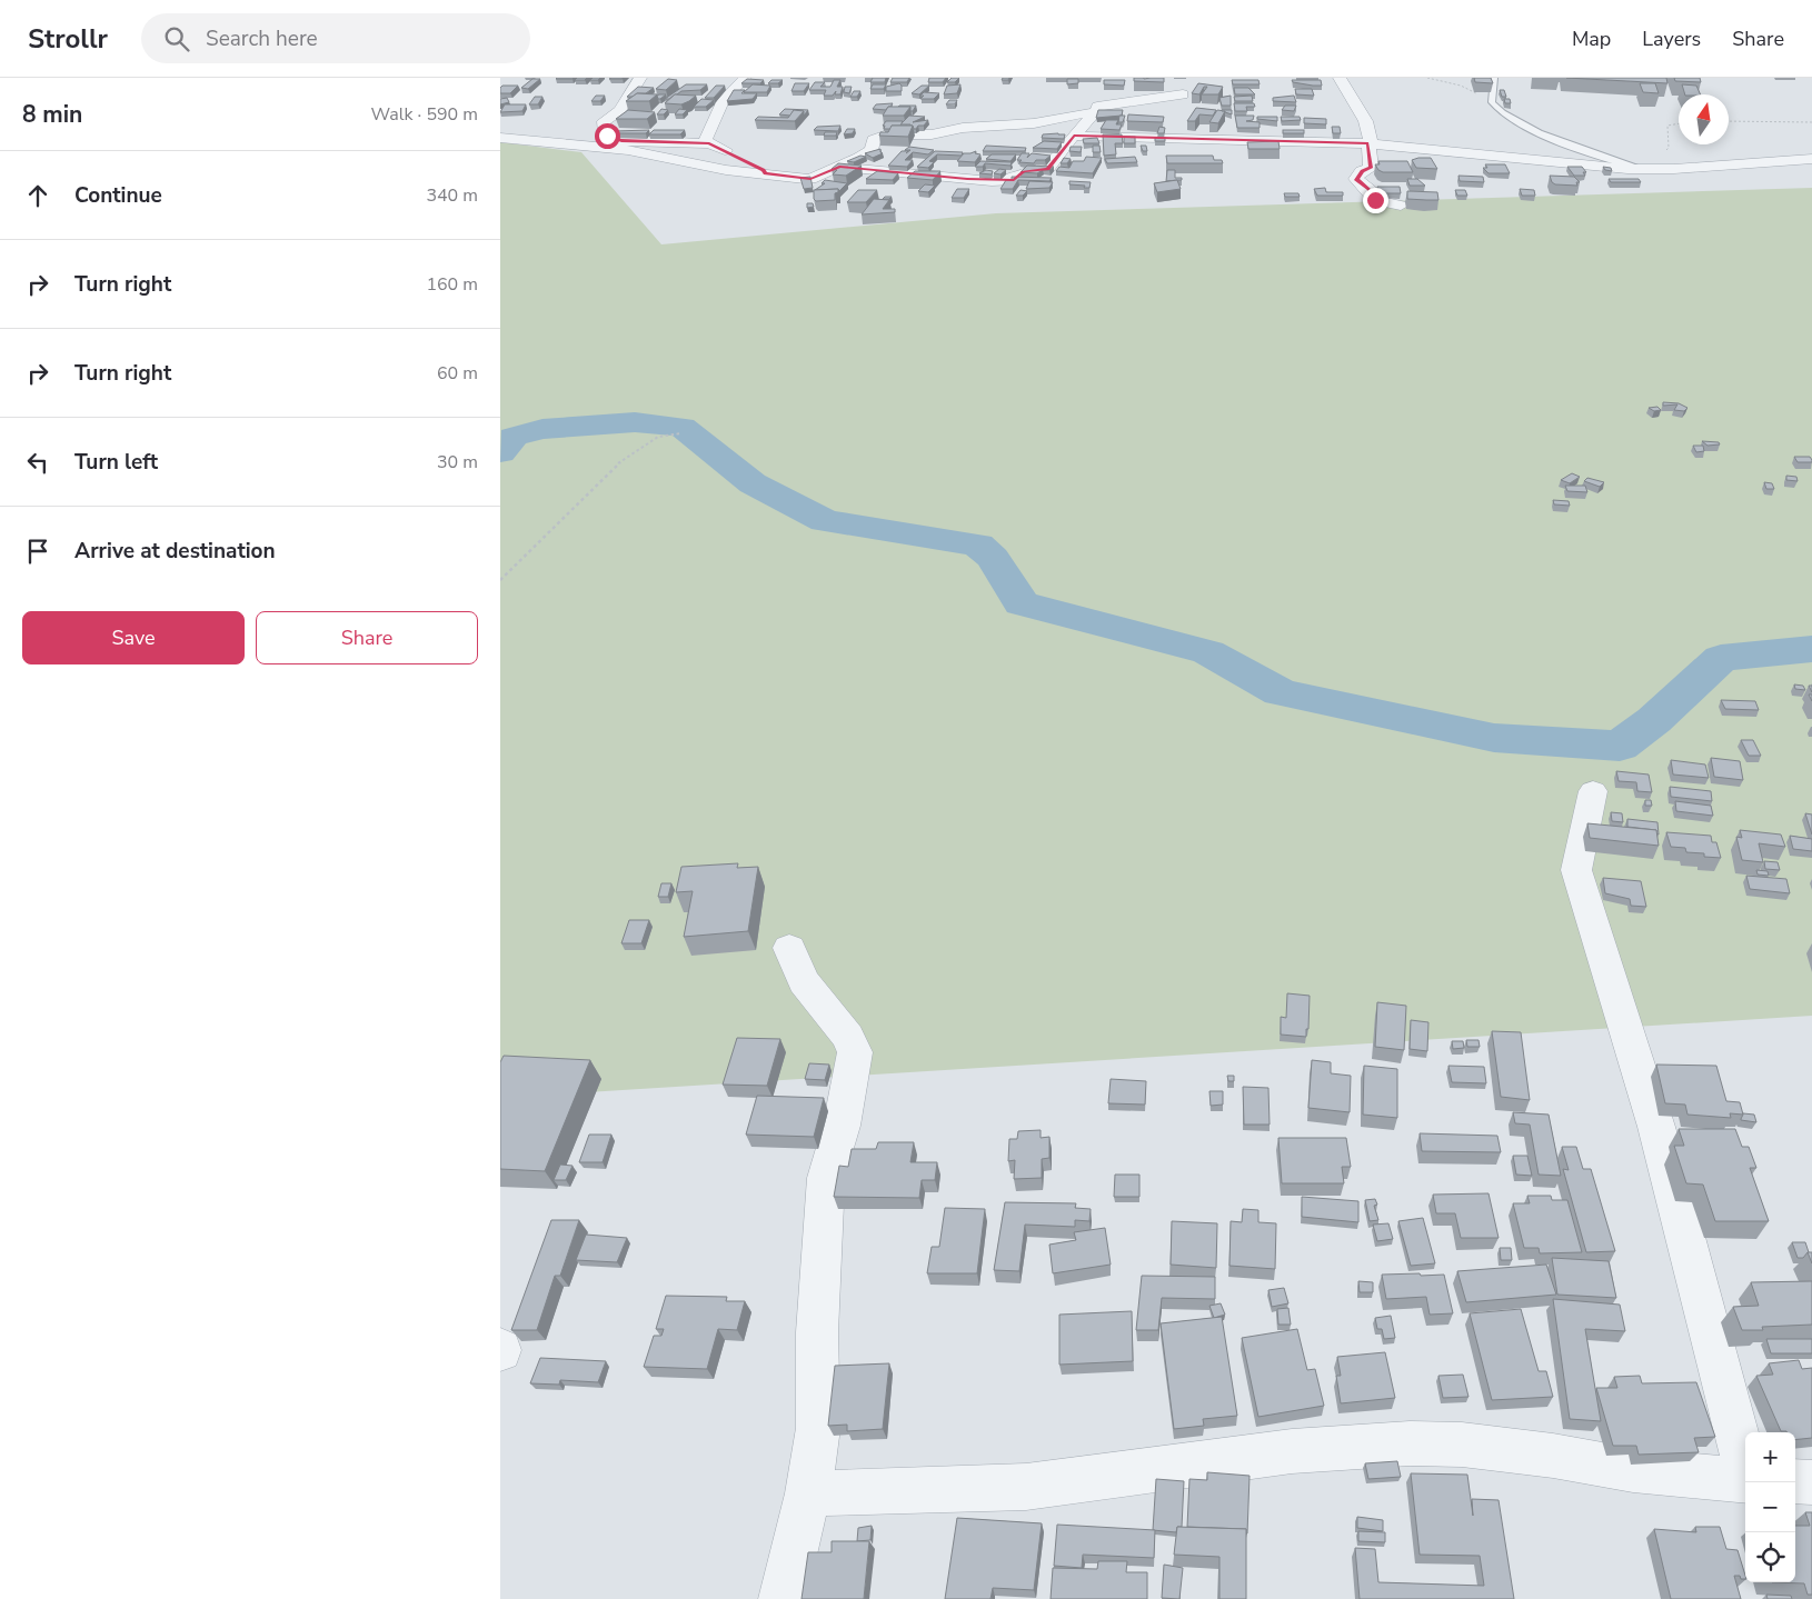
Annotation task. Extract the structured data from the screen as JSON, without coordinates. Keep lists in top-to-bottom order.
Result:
{
  "north": "top",
  "page": {
    "header": "Strollr",
    "search": "Search here",
    "nav": ["Map", "Layers", "Share"],
    "heading": ["8 min", "Walk · 590 m"],
    "list": [
      ["Continue", "340 m"],
      ["Turn right", "160 m"],
      ["Turn right", "60 m"],
      ["Turn left", "30 m"],
      "Arrive at destination"
    ],
    "buttons": ["Save", "Share"],
    "map_buttons": ["+", "−"]
  }
}
